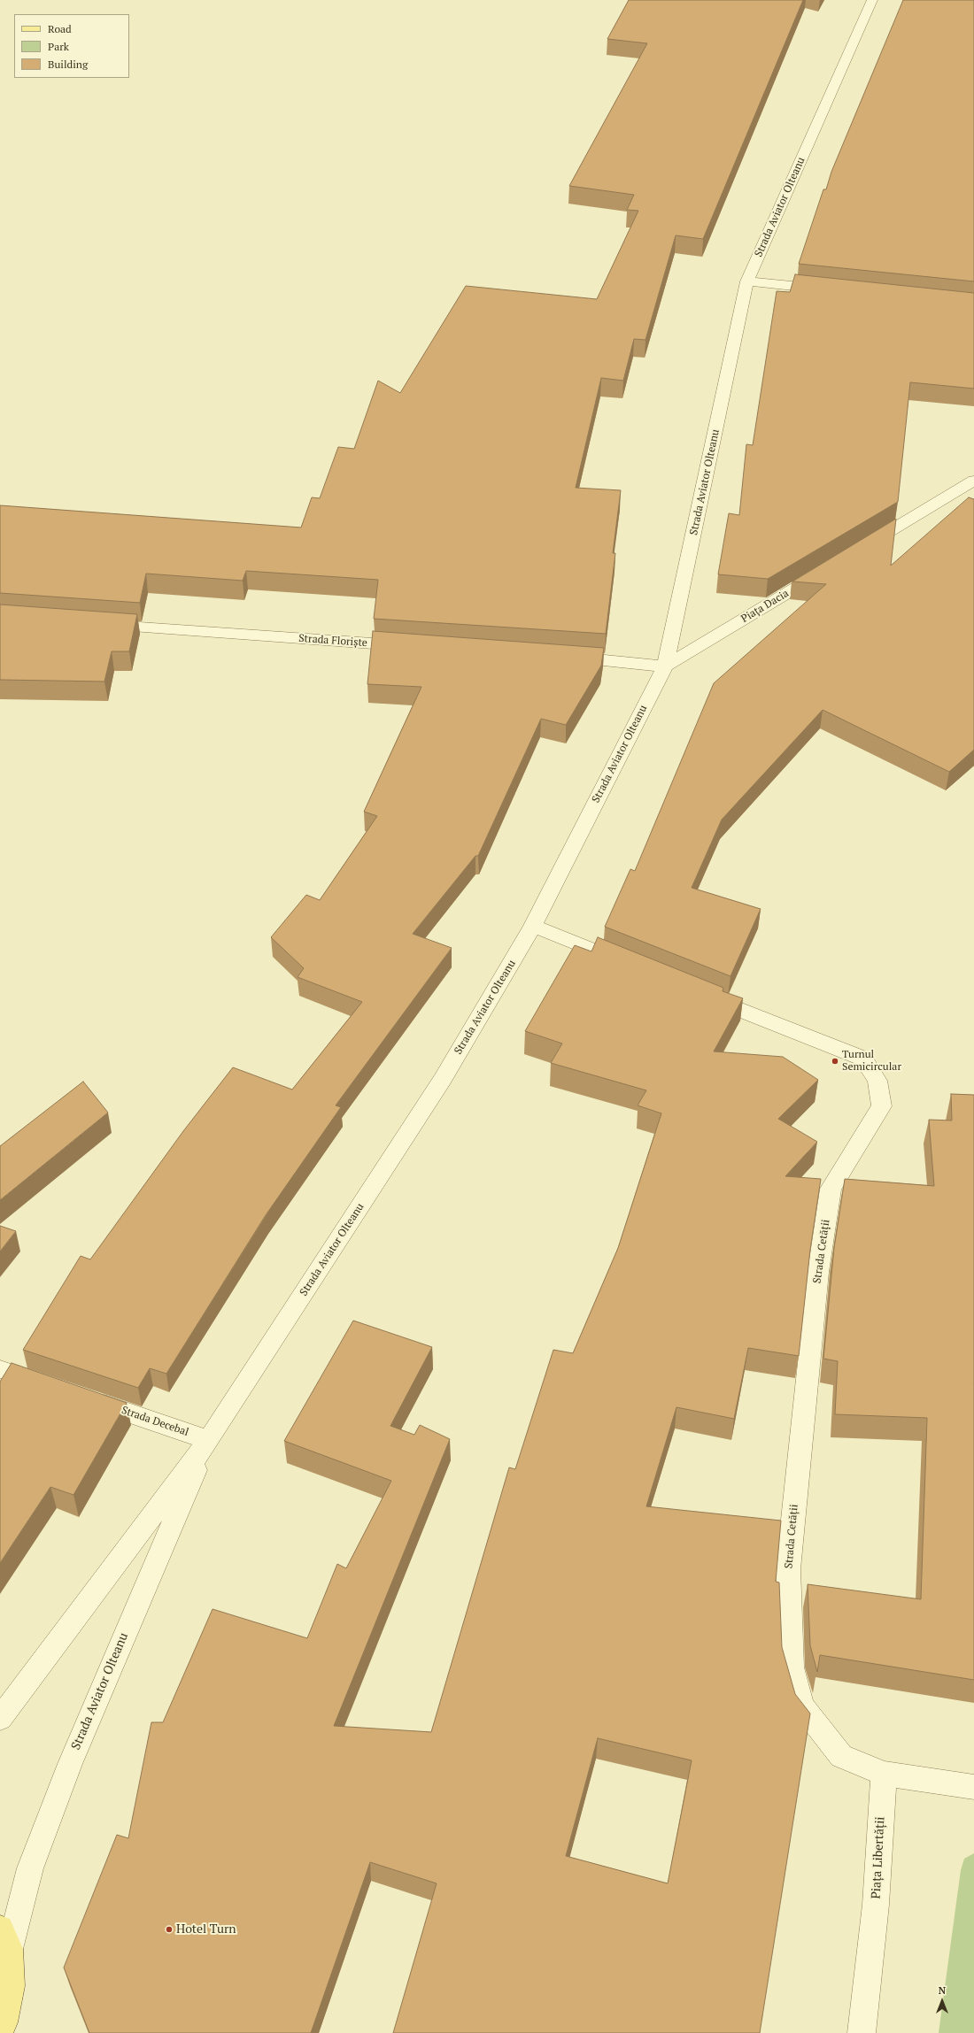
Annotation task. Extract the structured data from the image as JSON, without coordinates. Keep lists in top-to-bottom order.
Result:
{
  "streets": {
    "street": [
      "Strada Aviator Olteanu",
      "Piața Dacia",
      "Strada Floriște",
      "Strada Cetății",
      "Strada Decebal",
      "Piața Libertății"
    ]
  },
  "crossings": [
    ["Strada Aviator Olteanu", "Piața Dacia"],
    ["Strada Aviator Olteanu", "Strada Decebal"],
    ["Strada Cetății", "Piața Libertății"]
  ],
  "places": ["Turnul Semicircular", "Hotel Turn"],
  "legend": ["Road", "Park", "Building"],
  "north": "top"
}
